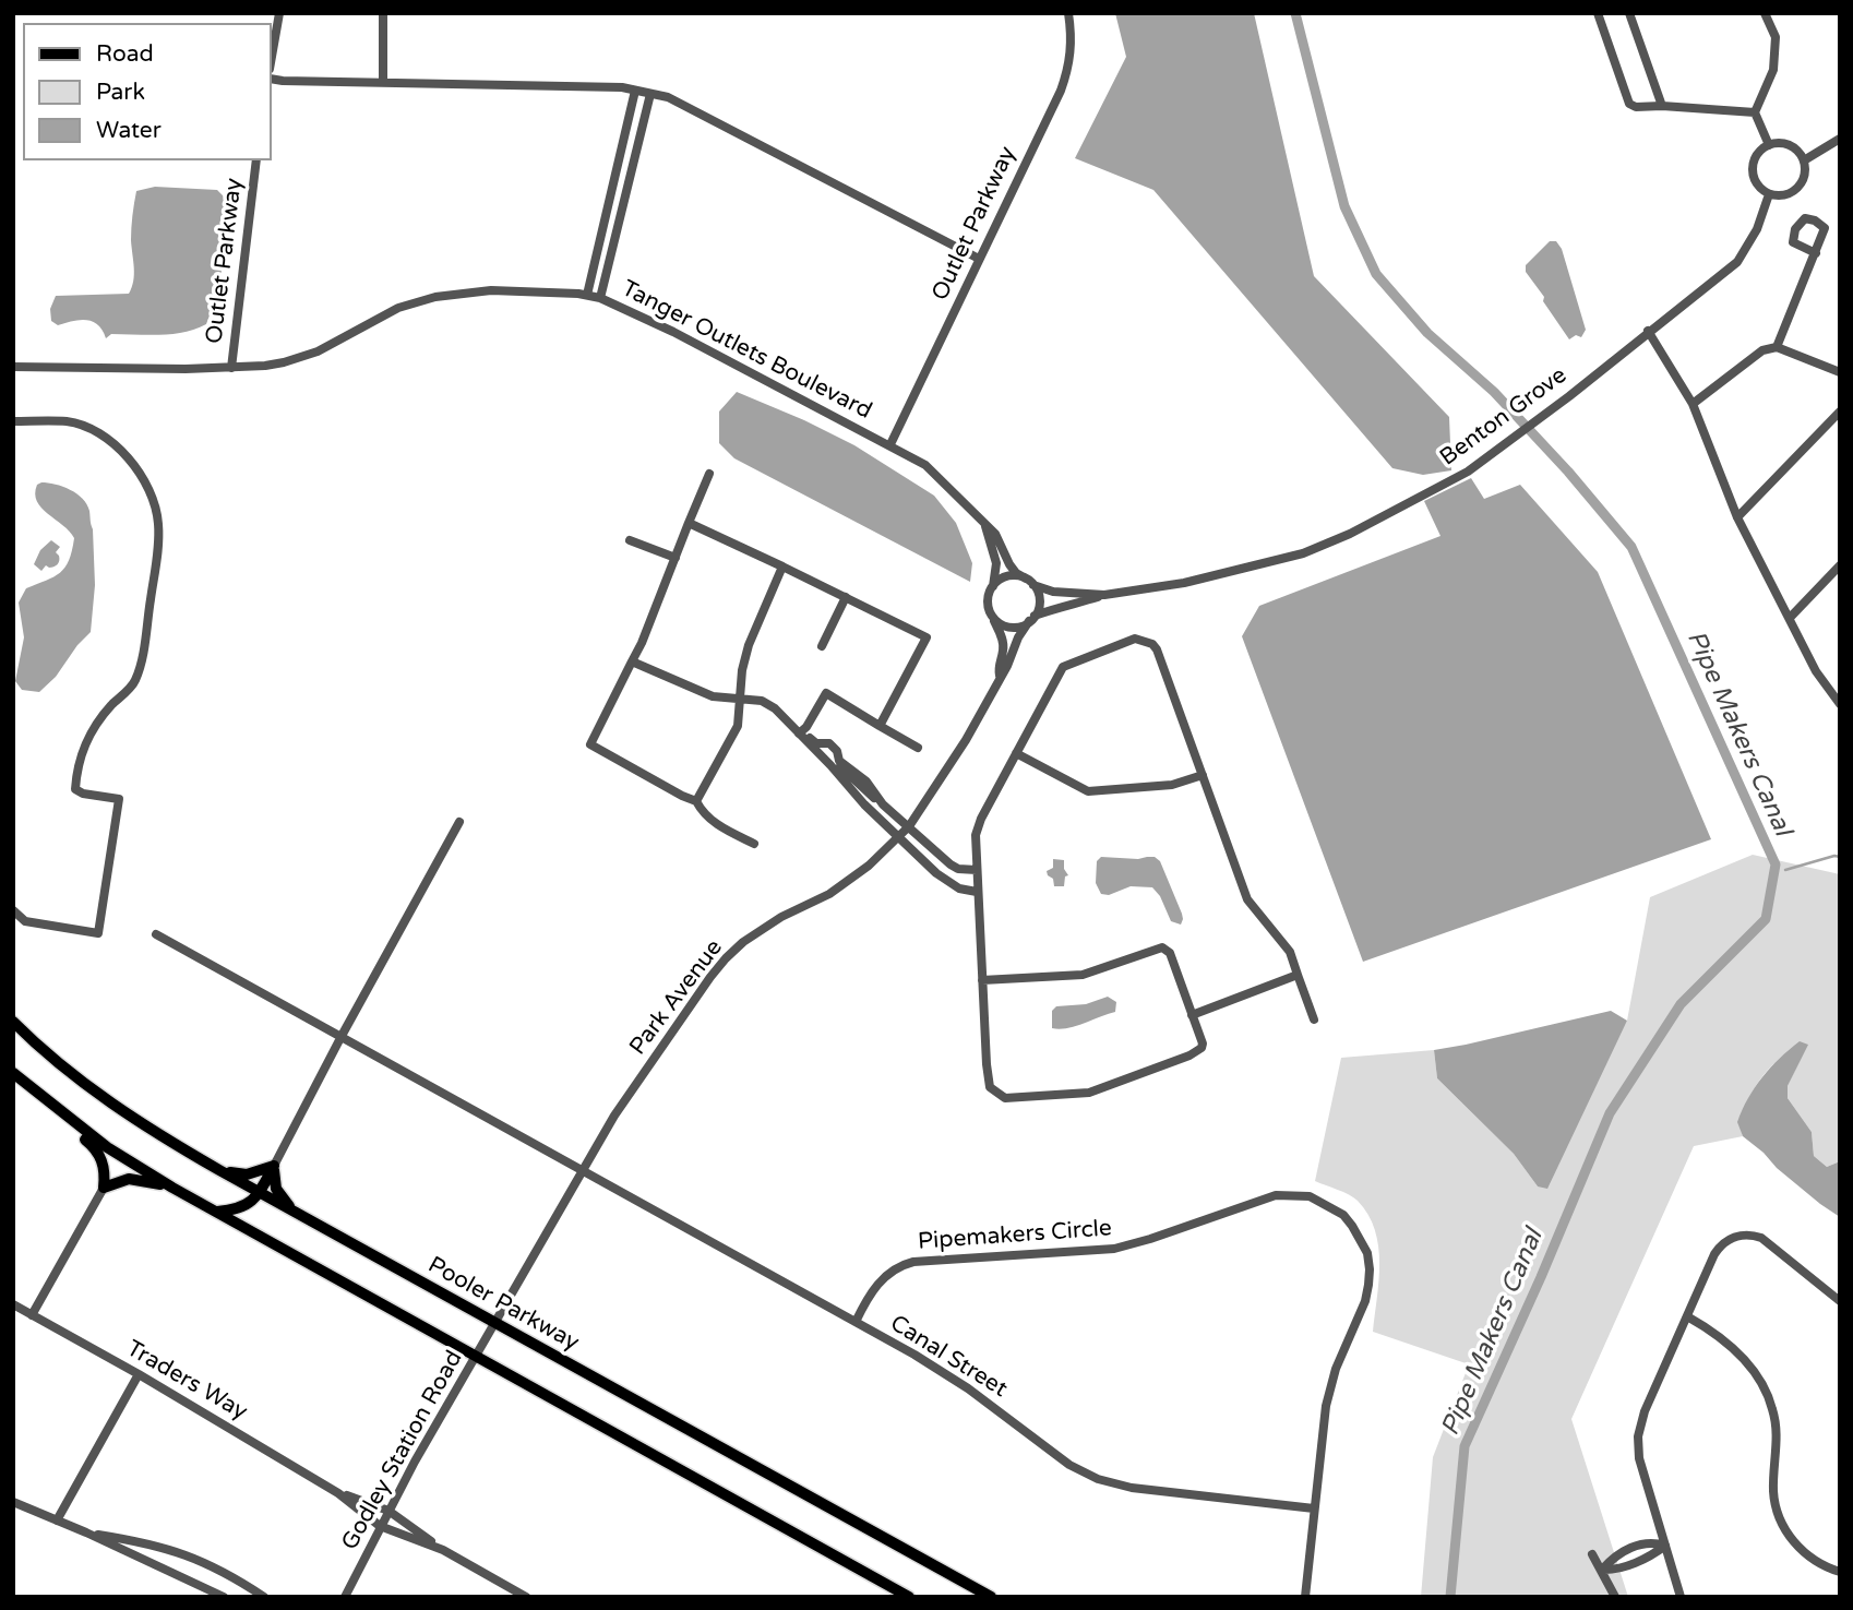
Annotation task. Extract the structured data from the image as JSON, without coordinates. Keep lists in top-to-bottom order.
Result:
{
  "streets": {
    "main road": ["Pooler Parkway"],
    "street": [
      "Outlet Parkway",
      "Tanger Outlets Boulevard",
      "Benton Grove",
      "Park Avenue",
      "Pipemakers Circle",
      "Canal Street",
      "Traders Way",
      "Godley Station Road"
    ]
  },
  "crossings": [
    ["Outlet Parkway", "Tanger Outlets Boulevard"],
    ["Tanger Outlets Boulevard", "Benton Grove"],
    ["Tanger Outlets Boulevard", "Park Avenue"],
    ["Benton Grove", "Park Avenue"],
    ["Park Avenue", "Pooler Parkway"],
    ["Park Avenue", "Canal Street"],
    ["Park Avenue", "Godley Station Road"],
    ["Pipemakers Circle", "Canal Street"],
    ["Pooler Parkway", "Godley Station Road"],
    ["Traders Way", "Godley Station Road"]
  ],
  "water": ["Pipe Makers Canal"],
  "legend": ["Road", "Park", "Water"]
}
